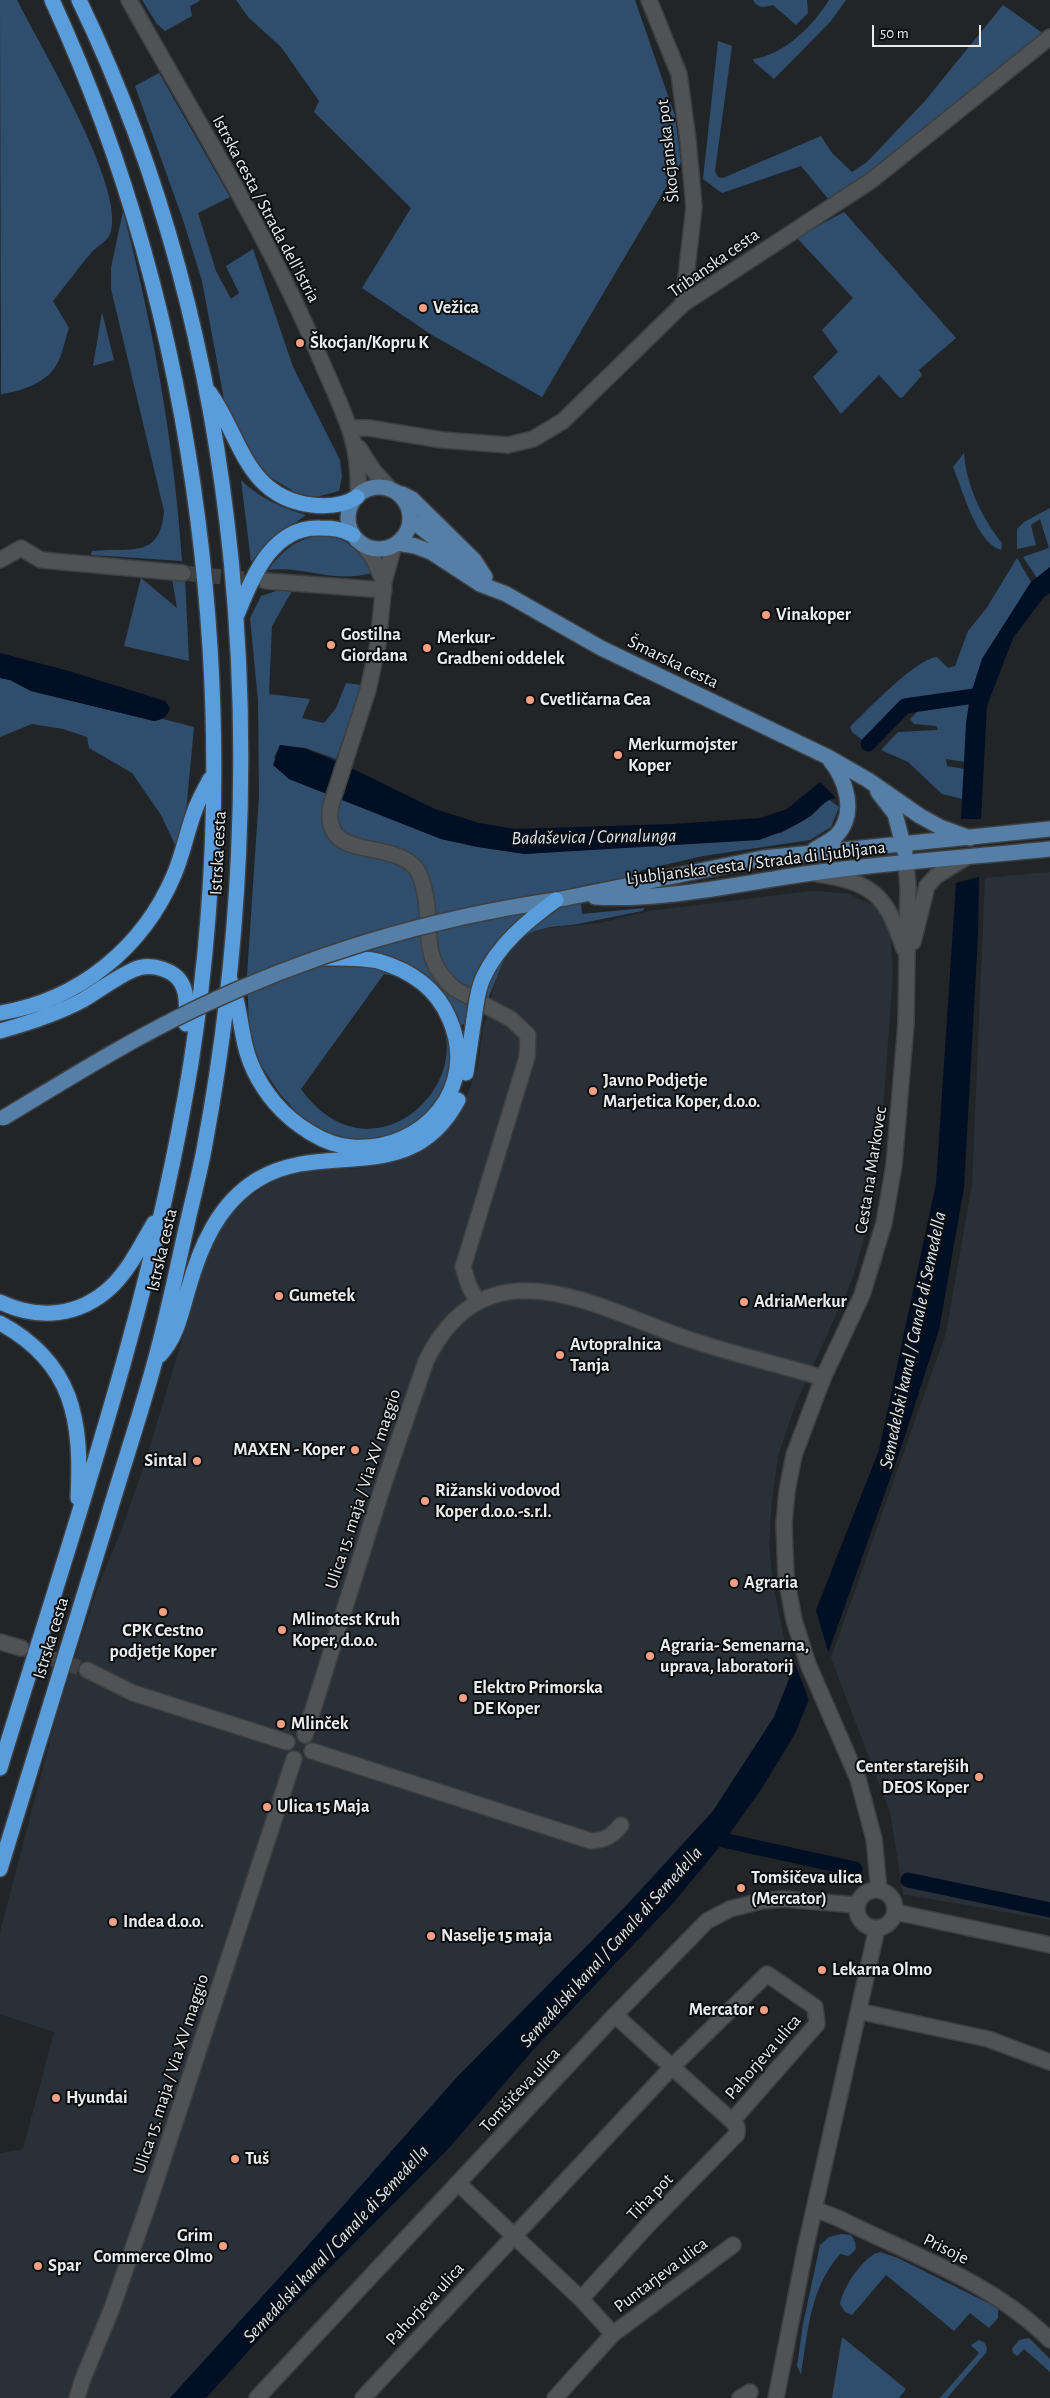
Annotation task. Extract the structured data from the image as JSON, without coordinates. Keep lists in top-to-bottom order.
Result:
{
  "streets": {
    "highway": ["Istrska cesta"],
    "main road": ["Šmarska cesta", "Ljubljanska cesta / Strada di Ljubljana", "Cesta na Markovec"],
    "street": [
      "Škocjanska pot",
      "Istrska cesta / Strada dell'Istria",
      "Tribanska cesta",
      "Ulica 15. maja / Via XV maggio",
      "Pahorjeva ulica",
      "Tomšičeva ulica",
      "Tiha pot",
      "Prisoje",
      "Puntarjeva ulica"
    ]
  },
  "crossings": [
    ["Škocjanska pot", "Tribanska cesta"],
    ["Istrska cesta / Strada dell'Istria", "Tribanska cesta"],
    ["Šmarska cesta", "Cesta na Markovec"],
    ["Ljubljanska cesta / Strada di Ljubljana", "Cesta na Markovec"],
    ["Cesta na Markovec", "Ulica 15. maja / Via XV maggio"],
    ["Cesta na Markovec", "Tomšičeva ulica"],
    ["Pahorjeva ulica", "Tomšičeva ulica"],
    ["Pahorjeva ulica", "Tiha pot"],
    ["Tiha pot", "Puntarjeva ulica"]
  ],
  "water": ["Badaševica / Cornalunga", "Semedelski kanal / Canale di Semedella"],
  "places": [
    "Vežica",
    "Škocjan/Kopru K",
    "Vinakoper",
    "Gostilna Giordana",
    "Merkur- Gradbeni oddelek",
    "Cvetličarna Gea",
    "Merkurmojster Koper",
    "Javno Podjetje Marjetica Koper, d.o.o.",
    "Gumetek",
    "AdriaMerkur",
    "Avtopralnica Tanja",
    "MAXEN - Koper",
    "Sintal",
    "Rižanski vodovod Koper d.o.o.-s.r.l.",
    "Agraria",
    "CPK Cestno podjetje Koper",
    "Mlinotest Kruh Koper, d.o.o.",
    "Agraria- Semenarna, uprava, laboratorij",
    "Elektro Primorska DE Koper",
    "Mlinček",
    "Center starejših DEOS Koper",
    "Ulica 15 Maja",
    "Tomšičeva ulica (Mercator)",
    "Indea d.o.o.",
    "Naselje 15 maja",
    "Lekarna Olmo",
    "Mercator",
    "Hyundai",
    "Tuš",
    "Grim Commerce Olmo",
    "Spar"
  ],
  "scale_bar": "50 m"
}
